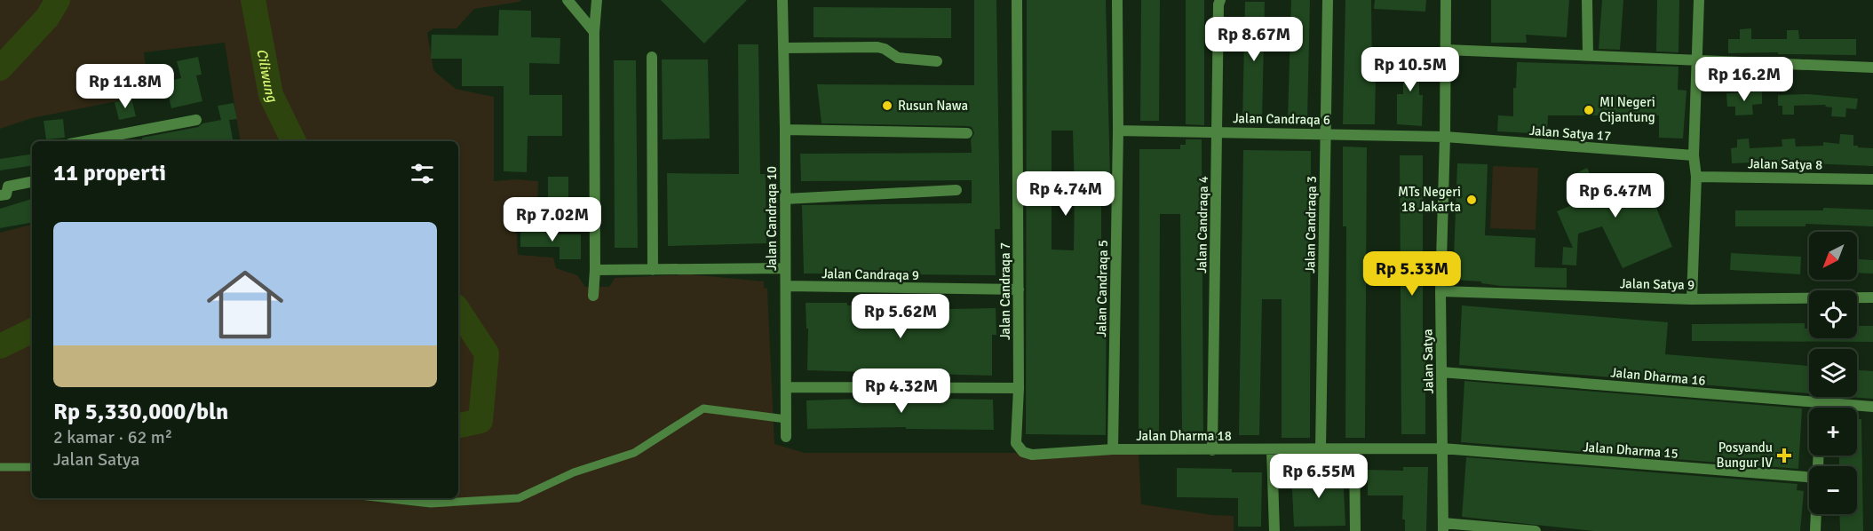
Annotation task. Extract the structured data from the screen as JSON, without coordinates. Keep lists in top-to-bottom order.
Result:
{
  "streets": {
    "street": [
      "Jalan Candraqa 6",
      "Jalan Satya 17",
      "Jalan Satya 8",
      "Jalan Candraqa 10",
      "Jalan Candraqa 4",
      "Jalan Candraqa 3",
      "Jalan Candraqa 9",
      "Jalan Satya 9",
      "Jalan Candraqa 5",
      "Jalan Candraqa 7",
      "Jalan Satya",
      "Jalan Dharma 16",
      "Jalan Dharma 18",
      "Jalan Dharma 15"
    ]
  },
  "crossings": [
    ["Jalan Candraqa 6", "Jalan Satya 17"],
    ["Jalan Candraqa 6", "Jalan Candraqa 4"],
    ["Jalan Candraqa 6", "Jalan Candraqa 3"],
    ["Jalan Candraqa 6", "Jalan Candraqa 5"],
    ["Jalan Candraqa 6", "Jalan Satya"],
    ["Jalan Satya 17", "Jalan Satya"],
    ["Jalan Candraqa 10", "Jalan Candraqa 9"],
    ["Jalan Candraqa 4", "Jalan Dharma 18"],
    ["Jalan Candraqa 3", "Jalan Dharma 18"],
    ["Jalan Candraqa 9", "Jalan Candraqa 7"],
    ["Jalan Satya 9", "Jalan Satya"],
    ["Jalan Candraqa 5", "Jalan Dharma 18"],
    ["Jalan Candraqa 7", "Jalan Dharma 18"],
    ["Jalan Satya", "Jalan Dharma 16"],
    ["Jalan Satya", "Jalan Dharma 18"],
    ["Jalan Satya", "Jalan Dharma 15"],
    ["Jalan Dharma 18", "Jalan Dharma 15"]
  ],
  "water": ["Ciliwung"],
  "places": {
    "other": ["Rusun Nawa", "MI Negeri Cijantung", "MTs Negeri 18 Jakarta"],
    "health": ["Posyandu Bungur IV"]
  },
  "north": "bottom left",
  "page": {
    "price": [
      "Rp 8.67M",
      "Rp 10.5M",
      "Rp 16.2M",
      "Rp 11.8M",
      "Rp 4.74M",
      "Rp 6.47M",
      "Rp 7.02M",
      "Rp 5.33M",
      "Rp 5.62M",
      "Rp 4.32M",
      "Rp 6.55M"
    ],
    "heading": "11 properti",
    "list": [
      {
        "name": "Rp 5,330,000/bln",
        "note": "2 kamar · 62 m² · Jalan Satya"
      }
    ],
    "map_buttons": ["+", "−"]
  }
}
